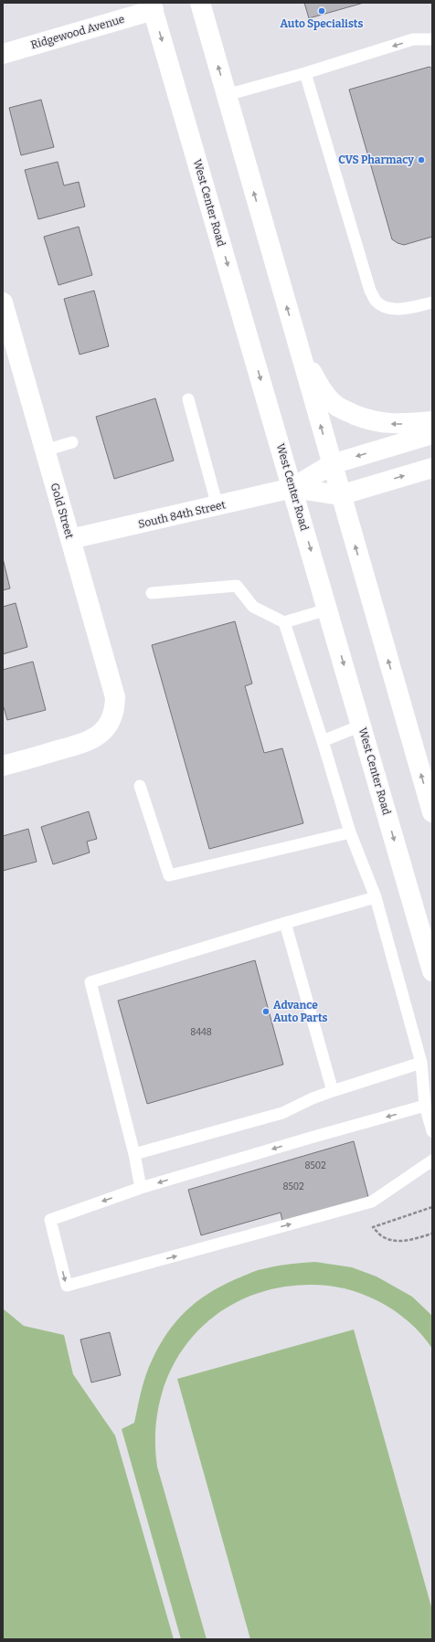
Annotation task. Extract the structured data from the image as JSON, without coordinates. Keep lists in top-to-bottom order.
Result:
{
  "streets": {
    "main road": [
      "Ridgewood Avenue",
      "West Center Road",
      "Gold Street",
      "South 84th Street"
    ]
  },
  "crossings": [
    ["Ridgewood Avenue", "West Center Road"],
    ["West Center Road", "South 84th Street"],
    ["Gold Street", "South 84th Street"]
  ],
  "places": ["Auto Specialists", "CVS Pharmacy", "Advance Auto Parts"],
  "house_numbers": ["8448", "8502", "8502"]
}
